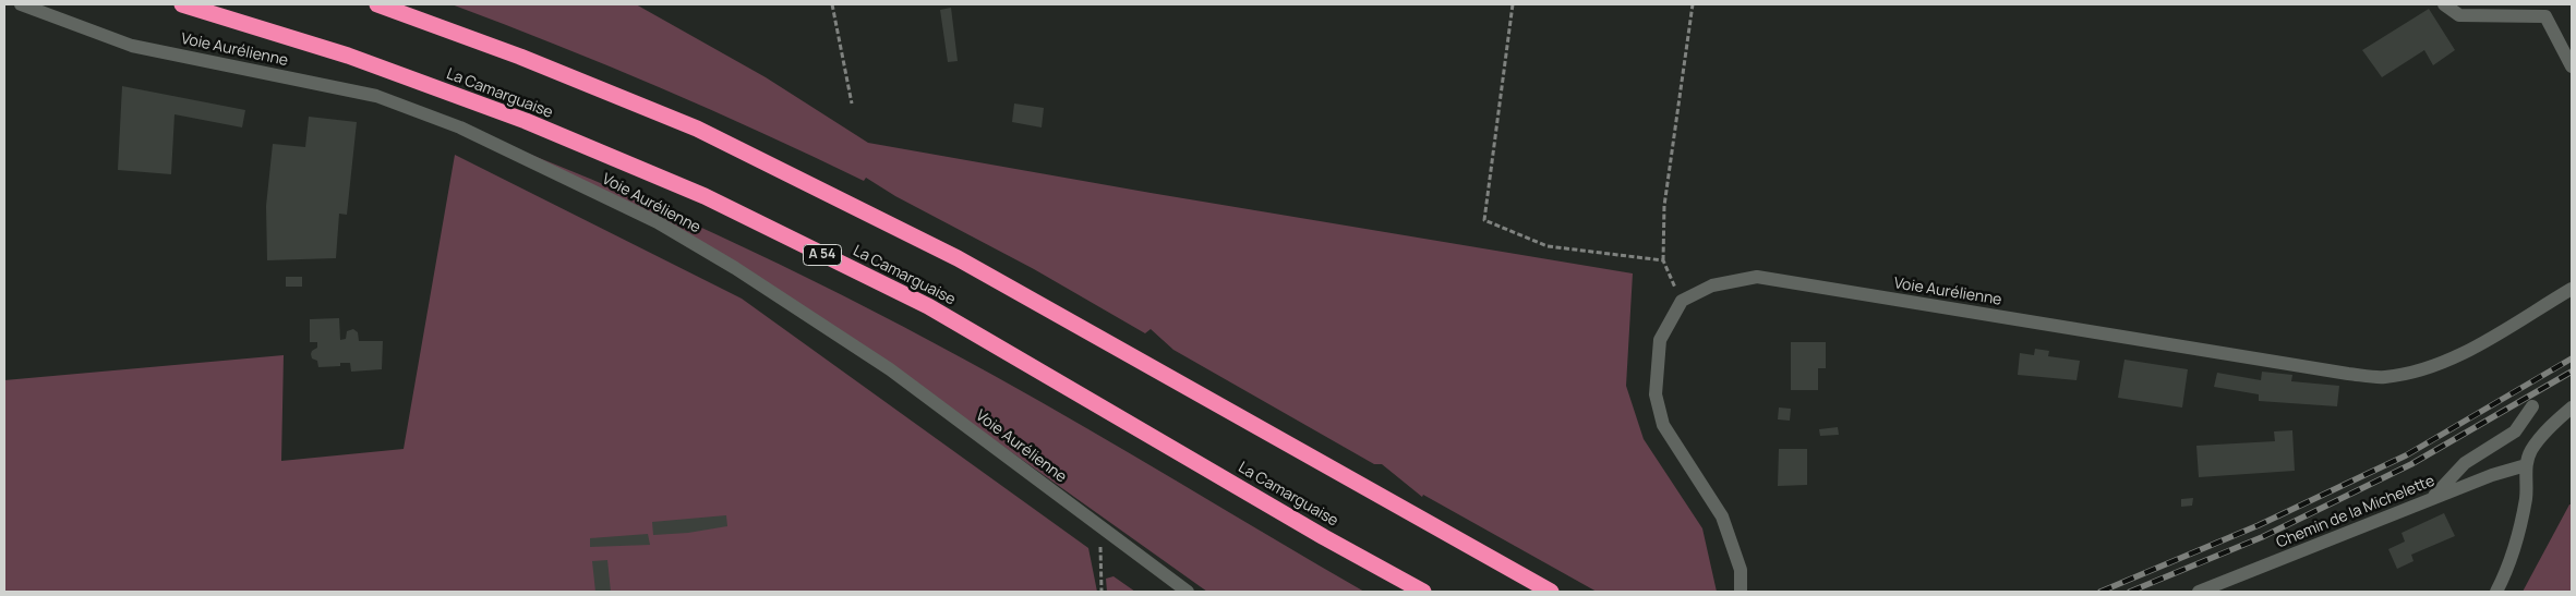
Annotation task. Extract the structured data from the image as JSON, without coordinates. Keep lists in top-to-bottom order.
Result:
{
  "streets": {
    "highway": ["La Camarguaise", "A 54"],
    "street": ["Voie Aurélienne", "Chemin de la Michelette"]
  }
}
